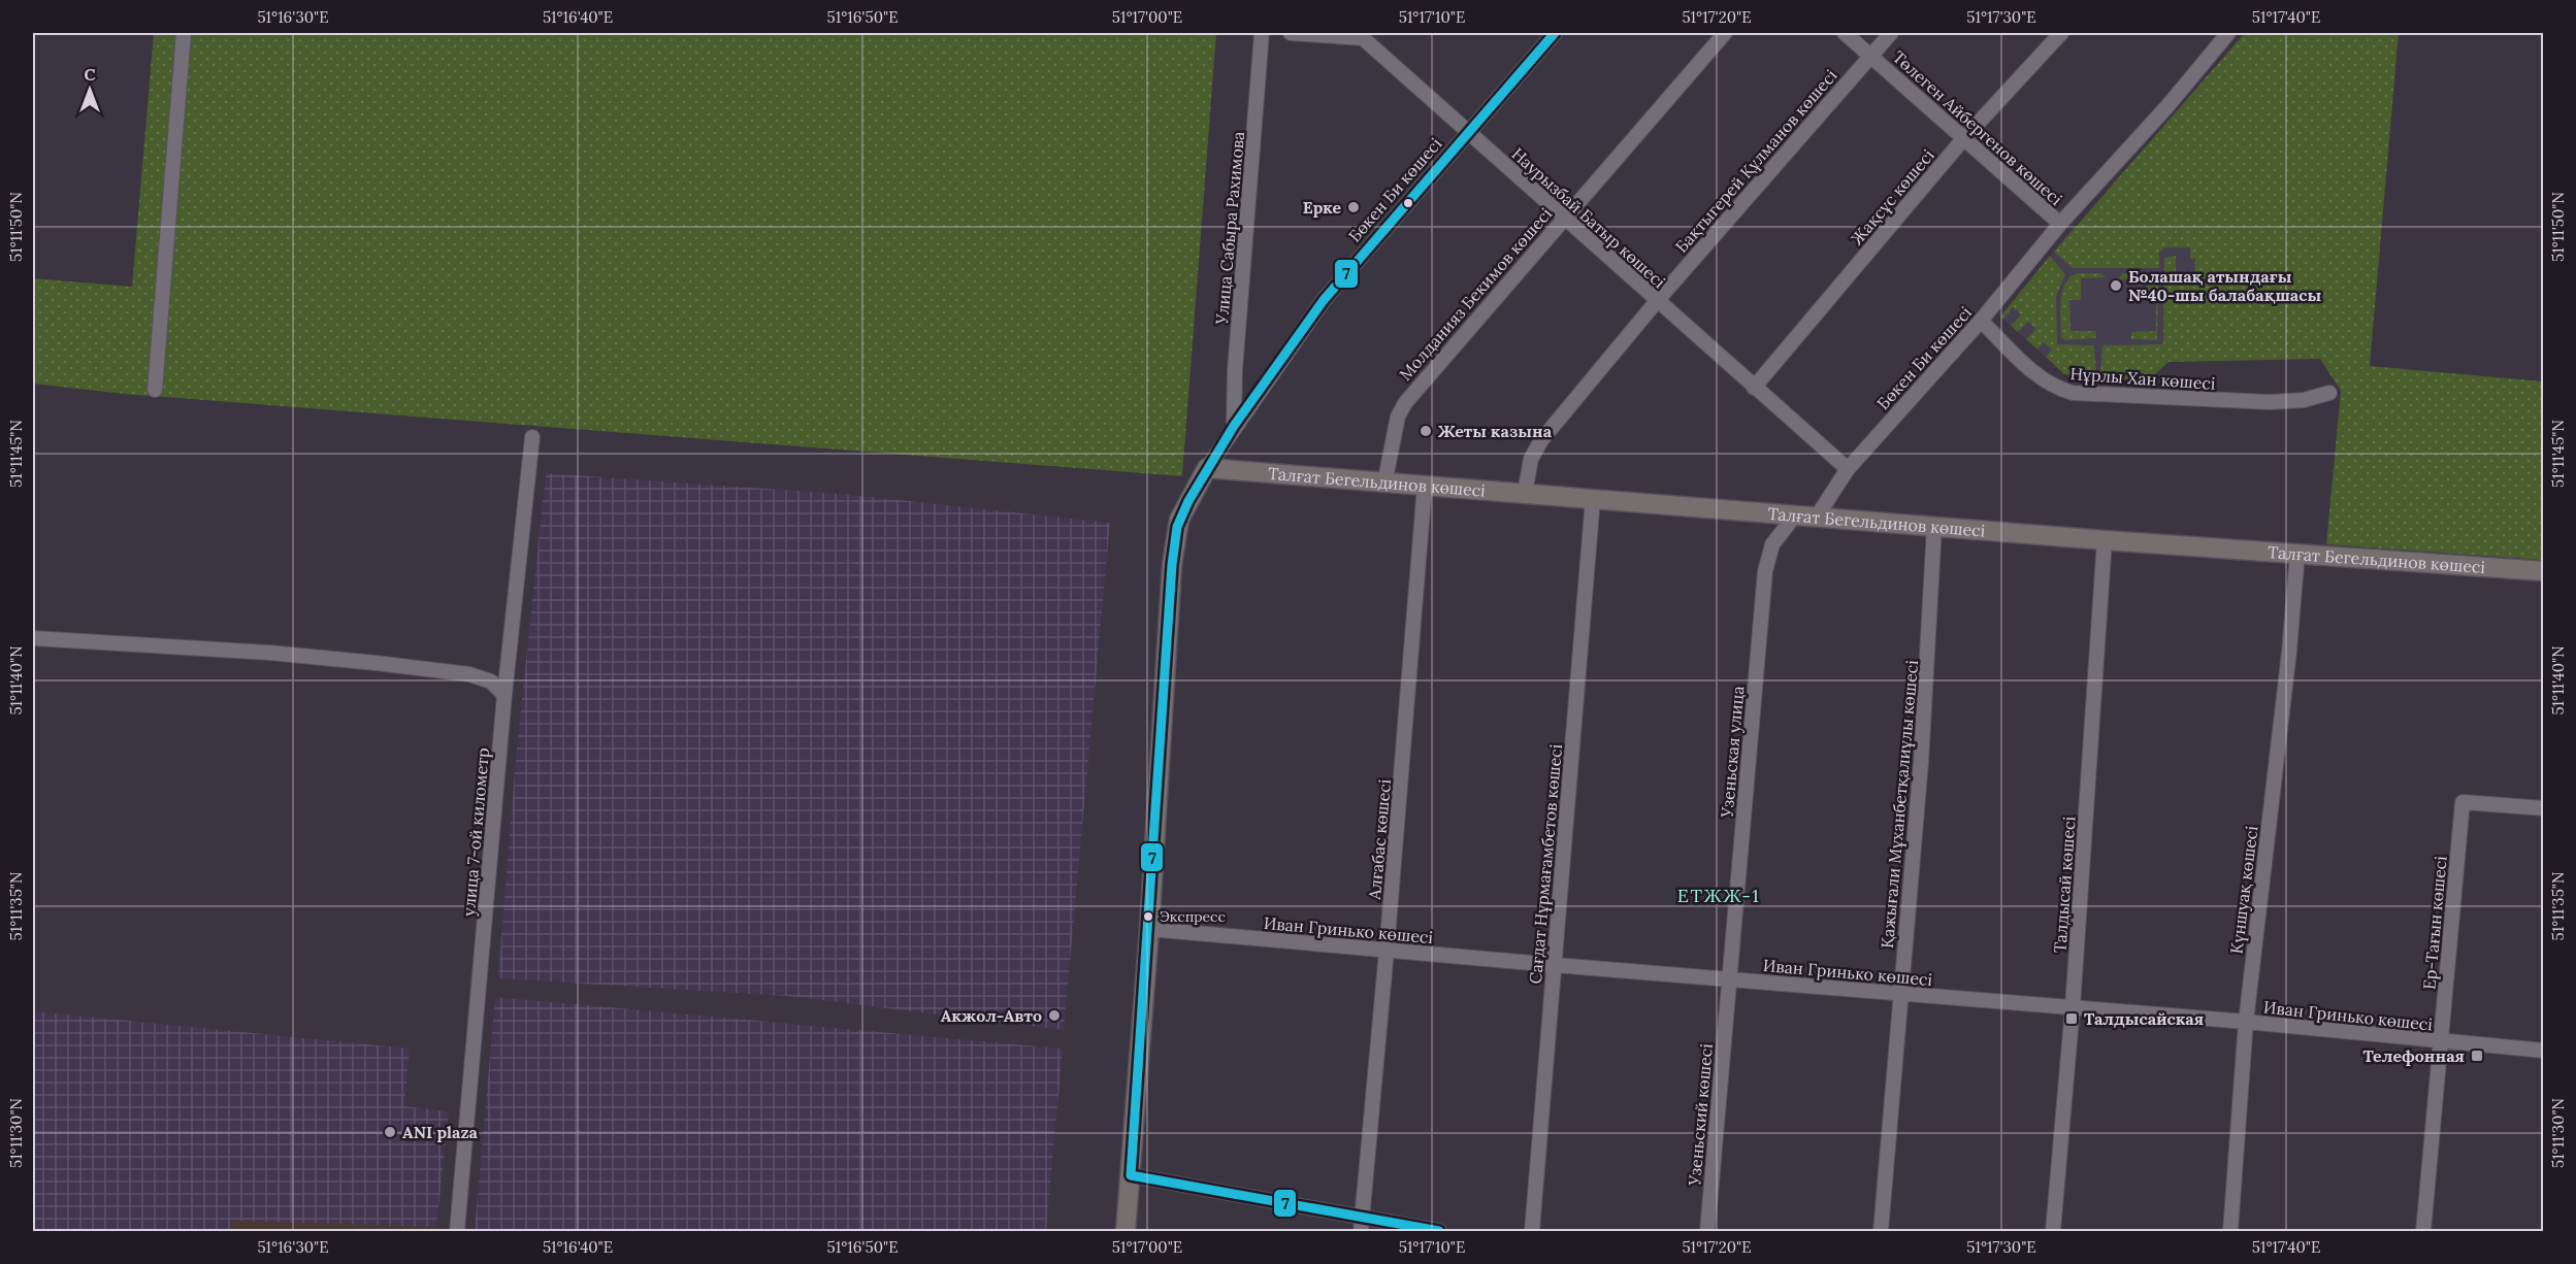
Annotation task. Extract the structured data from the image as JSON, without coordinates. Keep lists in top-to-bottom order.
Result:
{
  "streets": {
    "main road": ["Талғат Бегельдинов көшесі"],
    "street": [
      "Төлеген Айбергенов көшесі",
      "Бақтыгерей Құлманов көшесі",
      "Бөкен Би көшесі",
      "Жақсұс көшесі",
      "Наурызбай Батыр көшесі",
      "Улица Сабыра Рахимова",
      "Молданияз Бекимов көшесі",
      "Нұрлы Хан көшесі",
      "Узеньская улица",
      "Қажығали Мұханбетқалиұлы көшесі",
      "улица 7-ой километр",
      "Алғабас көшесі",
      "Сағдат Нұрмағамбетов көшесі",
      "Талдысай көшесі",
      "Күншуақ көшесі",
      "Ер-Тағын көшесі",
      "Иван Гринько көшесі",
      "Узеньский көшесі"
    ]
  },
  "crossings": [
    ["Төлеген Айбергенов көшесі", "Бақтыгерей Құлманов көшесі"],
    ["Төлеген Айбергенов көшесі", "Бөкен Би көшесі"],
    ["Төлеген Айбергенов көшесі", "Жақсұс көшесі"],
    ["Бақтыгерей Құлманов көшесі", "Наурызбай Батыр көшесі"],
    ["Бақтыгерей Құлманов көшесі", "Талғат Бегельдинов көшесі"],
    ["Бөкен Би көшесі", "Наурызбай Батыр көшесі"],
    ["Бөкен Би көшесі", "Улица Сабыра Рахимова"],
    ["Бөкен Би көшесі", "Нұрлы Хан көшесі"],
    ["Бөкен Би көшесі", "Талғат Бегельдинов көшесі"],
    ["Жақсұс көшесі", "Наурызбай Батыр көшесі"],
    ["Наурызбай Батыр көшесі", "Молданияз Бекимов көшесі"],
    ["Молданияз Бекимов көшесі", "Талғат Бегельдинов көшесі"],
    ["Талғат Бегельдинов көшесі", "Узеньская улица"],
    ["Талғат Бегельдинов көшесі", "Қажығали Мұханбетқалиұлы көшесі"],
    ["Талғат Бегельдинов көшесі", "Алғабас көшесі"],
    ["Талғат Бегельдинов көшесі", "Сағдат Нұрмағамбетов көшесі"],
    ["Талғат Бегельдинов көшесі", "Талдысай көшесі"],
    ["Талғат Бегельдинов көшесі", "Күншуақ көшесі"],
    ["Узеньская улица", "Иван Гринько көшесі"],
    ["Узеньская улица", "Узеньский көшесі"],
    ["Қажығали Мұханбетқалиұлы көшесі", "Иван Гринько көшесі"],
    ["Алғабас көшесі", "Иван Гринько көшесі"],
    ["Сағдат Нұрмағамбетов көшесі", "Иван Гринько көшесі"],
    ["Талдысай көшесі", "Иван Гринько көшесі"],
    ["Күншуақ көшесі", "Иван Гринько көшесі"],
    ["Ер-Тағын көшесі", "Иван Гринько көшесі"]
  ],
  "districts": ["ЕТЖЖ-1"],
  "places": {
    "other": [
      "Ерке",
      "Болашақ атындағы №40-шы балабақшасы",
      "Жеты казына",
      "Экспресс",
      "Акжол-Авто",
      "ANI plaza"
    ],
    "transit": ["Талдысайская", "Телефонная"]
  },
  "lines": ["transit line 7"],
  "north": "top",
  "coordinates": [
    "51°16'30\"E",
    "51°16'40\"E",
    "51°16'50\"E",
    "51°17'00\"E",
    "51°17'10\"E",
    "51°17'20\"E",
    "51°17'30\"E",
    "51°17'40\"E",
    "51°11'50\"N",
    "51°11'45\"N",
    "51°11'40\"N",
    "51°11'35\"N",
    "51°11'30\"N"
  ]
}
